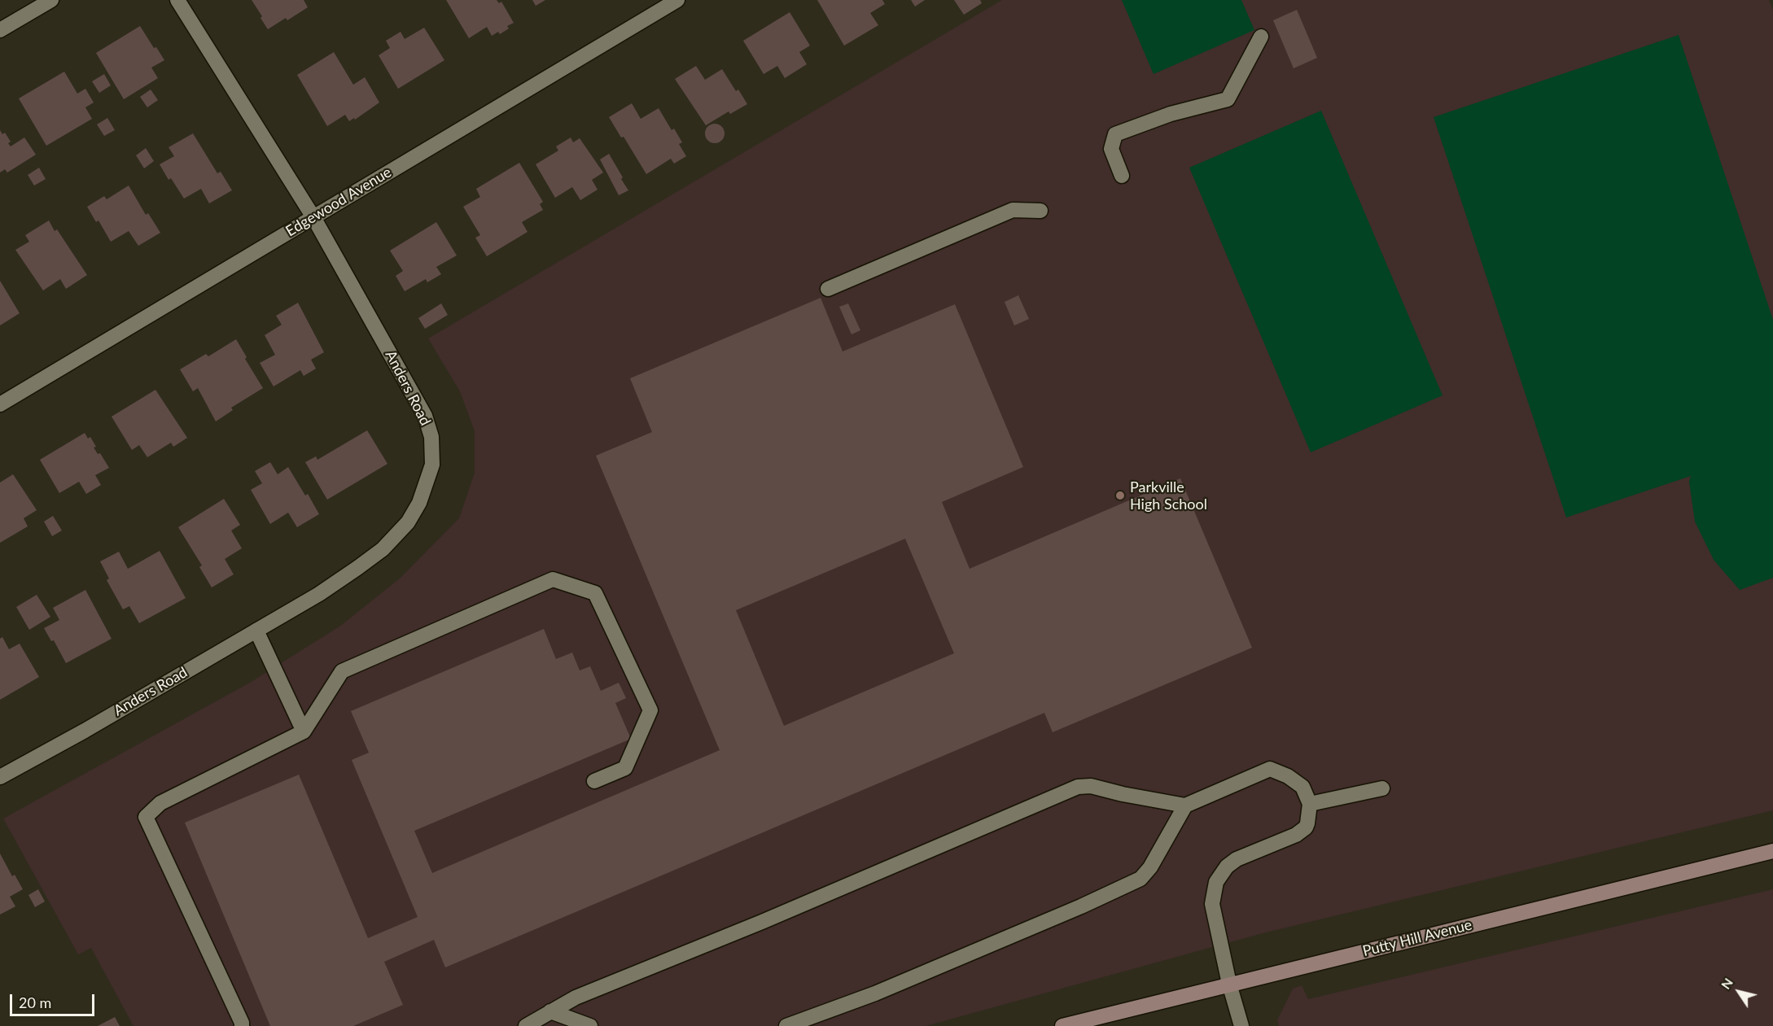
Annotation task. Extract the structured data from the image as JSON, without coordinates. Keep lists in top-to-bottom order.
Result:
{
  "streets": {
    "main road": ["Putty Hill Avenue"],
    "street": ["Edgewood Avenue", "Anders Road"]
  },
  "crossings": [
    ["Edgewood Avenue", "Anders Road"]
  ],
  "places": ["Parkville High School"],
  "scale_bar": "20 m",
  "north": "top left"
}
